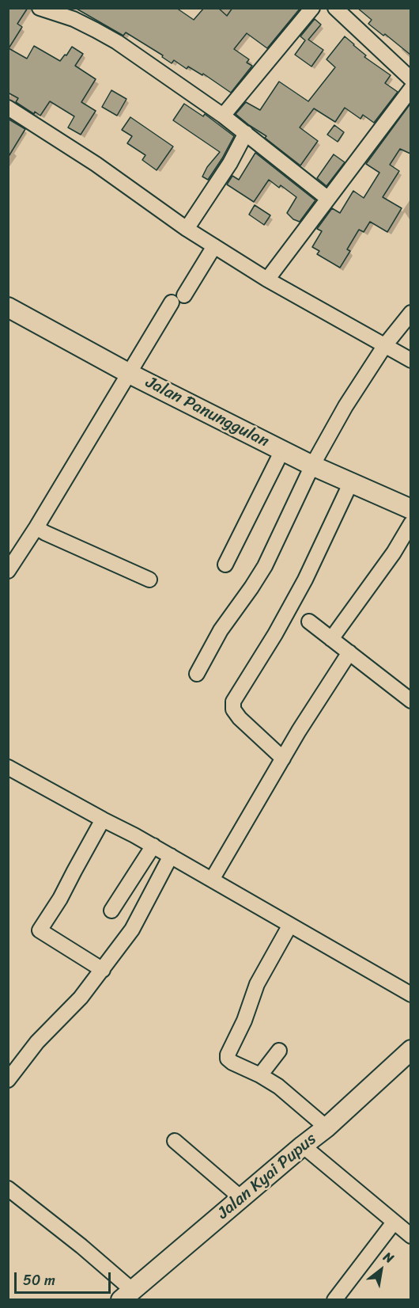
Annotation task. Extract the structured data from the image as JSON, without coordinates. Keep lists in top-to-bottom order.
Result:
{
  "streets": {
    "main road": ["Jalan Panunggulan", "Jalan Kyai Pupus"]
  },
  "scale_bar": "50 m",
  "north": "top right"
}
